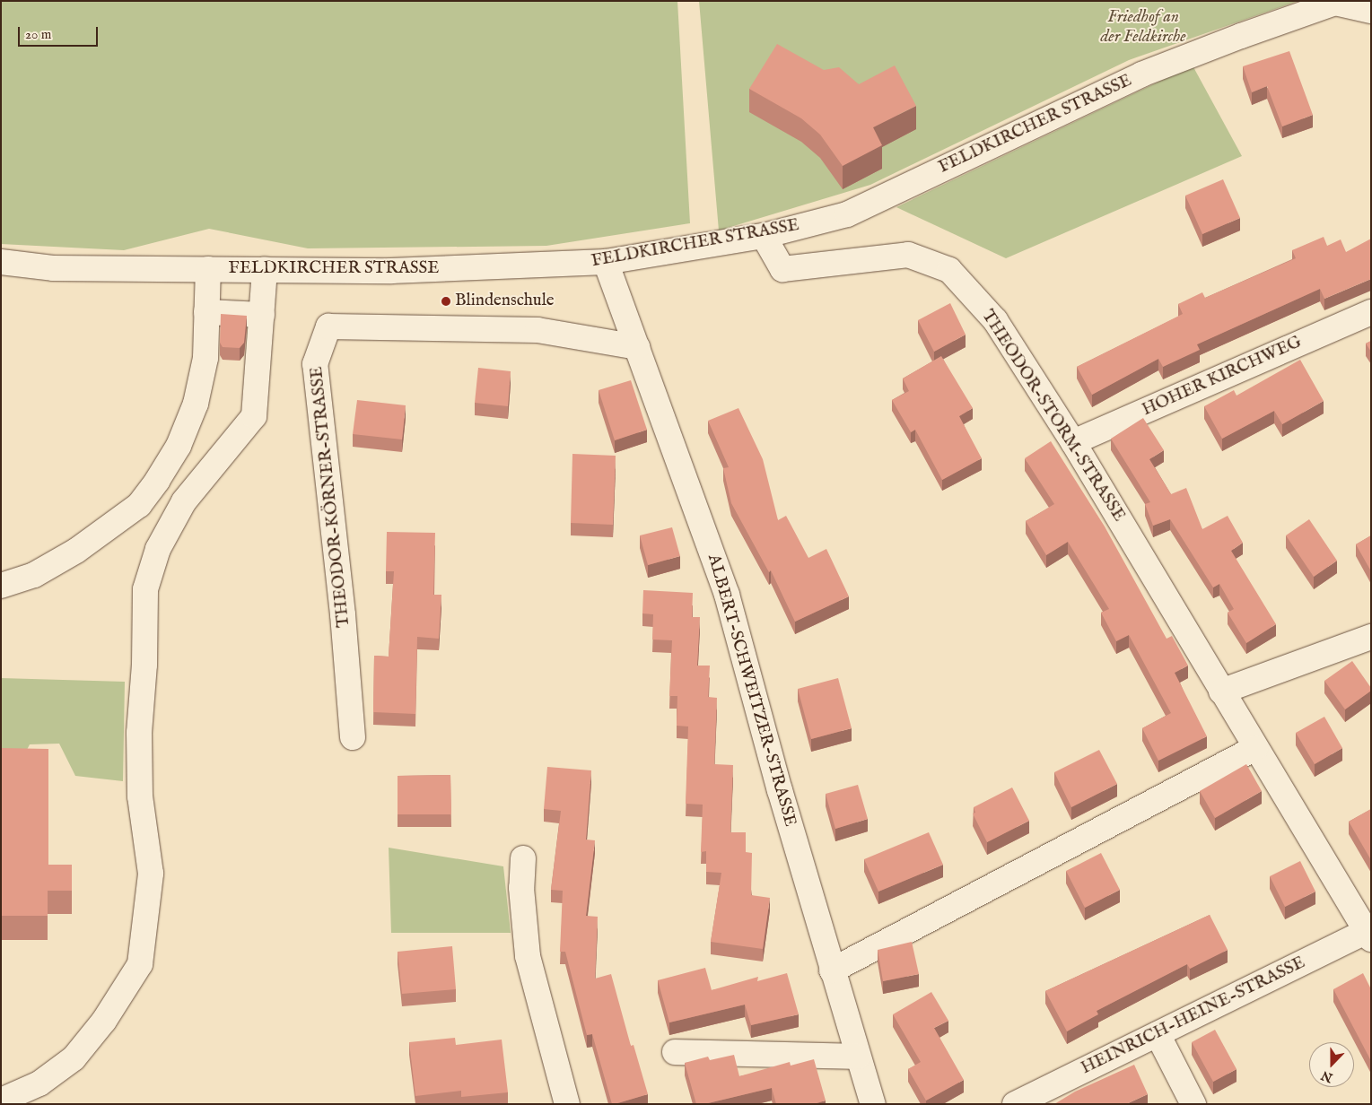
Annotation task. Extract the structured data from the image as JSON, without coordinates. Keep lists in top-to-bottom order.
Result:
{
  "streets": {
    "street": [
      "FELDKIRCHER STRASSE",
      "HOHER KIRCHWEG",
      "THEODOR-STORM-STRASSE",
      "THEODOR-KÖRNER-STRASSE",
      "ALBERT-SCHWEITZER-STRASSE",
      "HEINRICH-HEINE-STRASSE"
    ]
  },
  "crossings": [
    ["FELDKIRCHER STRASSE", "THEODOR-STORM-STRASSE"],
    ["FELDKIRCHER STRASSE", "ALBERT-SCHWEITZER-STRASSE"],
    ["HOHER KIRCHWEG", "THEODOR-STORM-STRASSE"],
    ["THEODOR-STORM-STRASSE", "HEINRICH-HEINE-STRASSE"],
    ["THEODOR-KÖRNER-STRASSE", "ALBERT-SCHWEITZER-STRASSE"]
  ],
  "parks": ["Friedhof an der Feldkirche"],
  "places": ["Blindenschule"],
  "scale_bar": "20 m",
  "north": "bottom"
}
